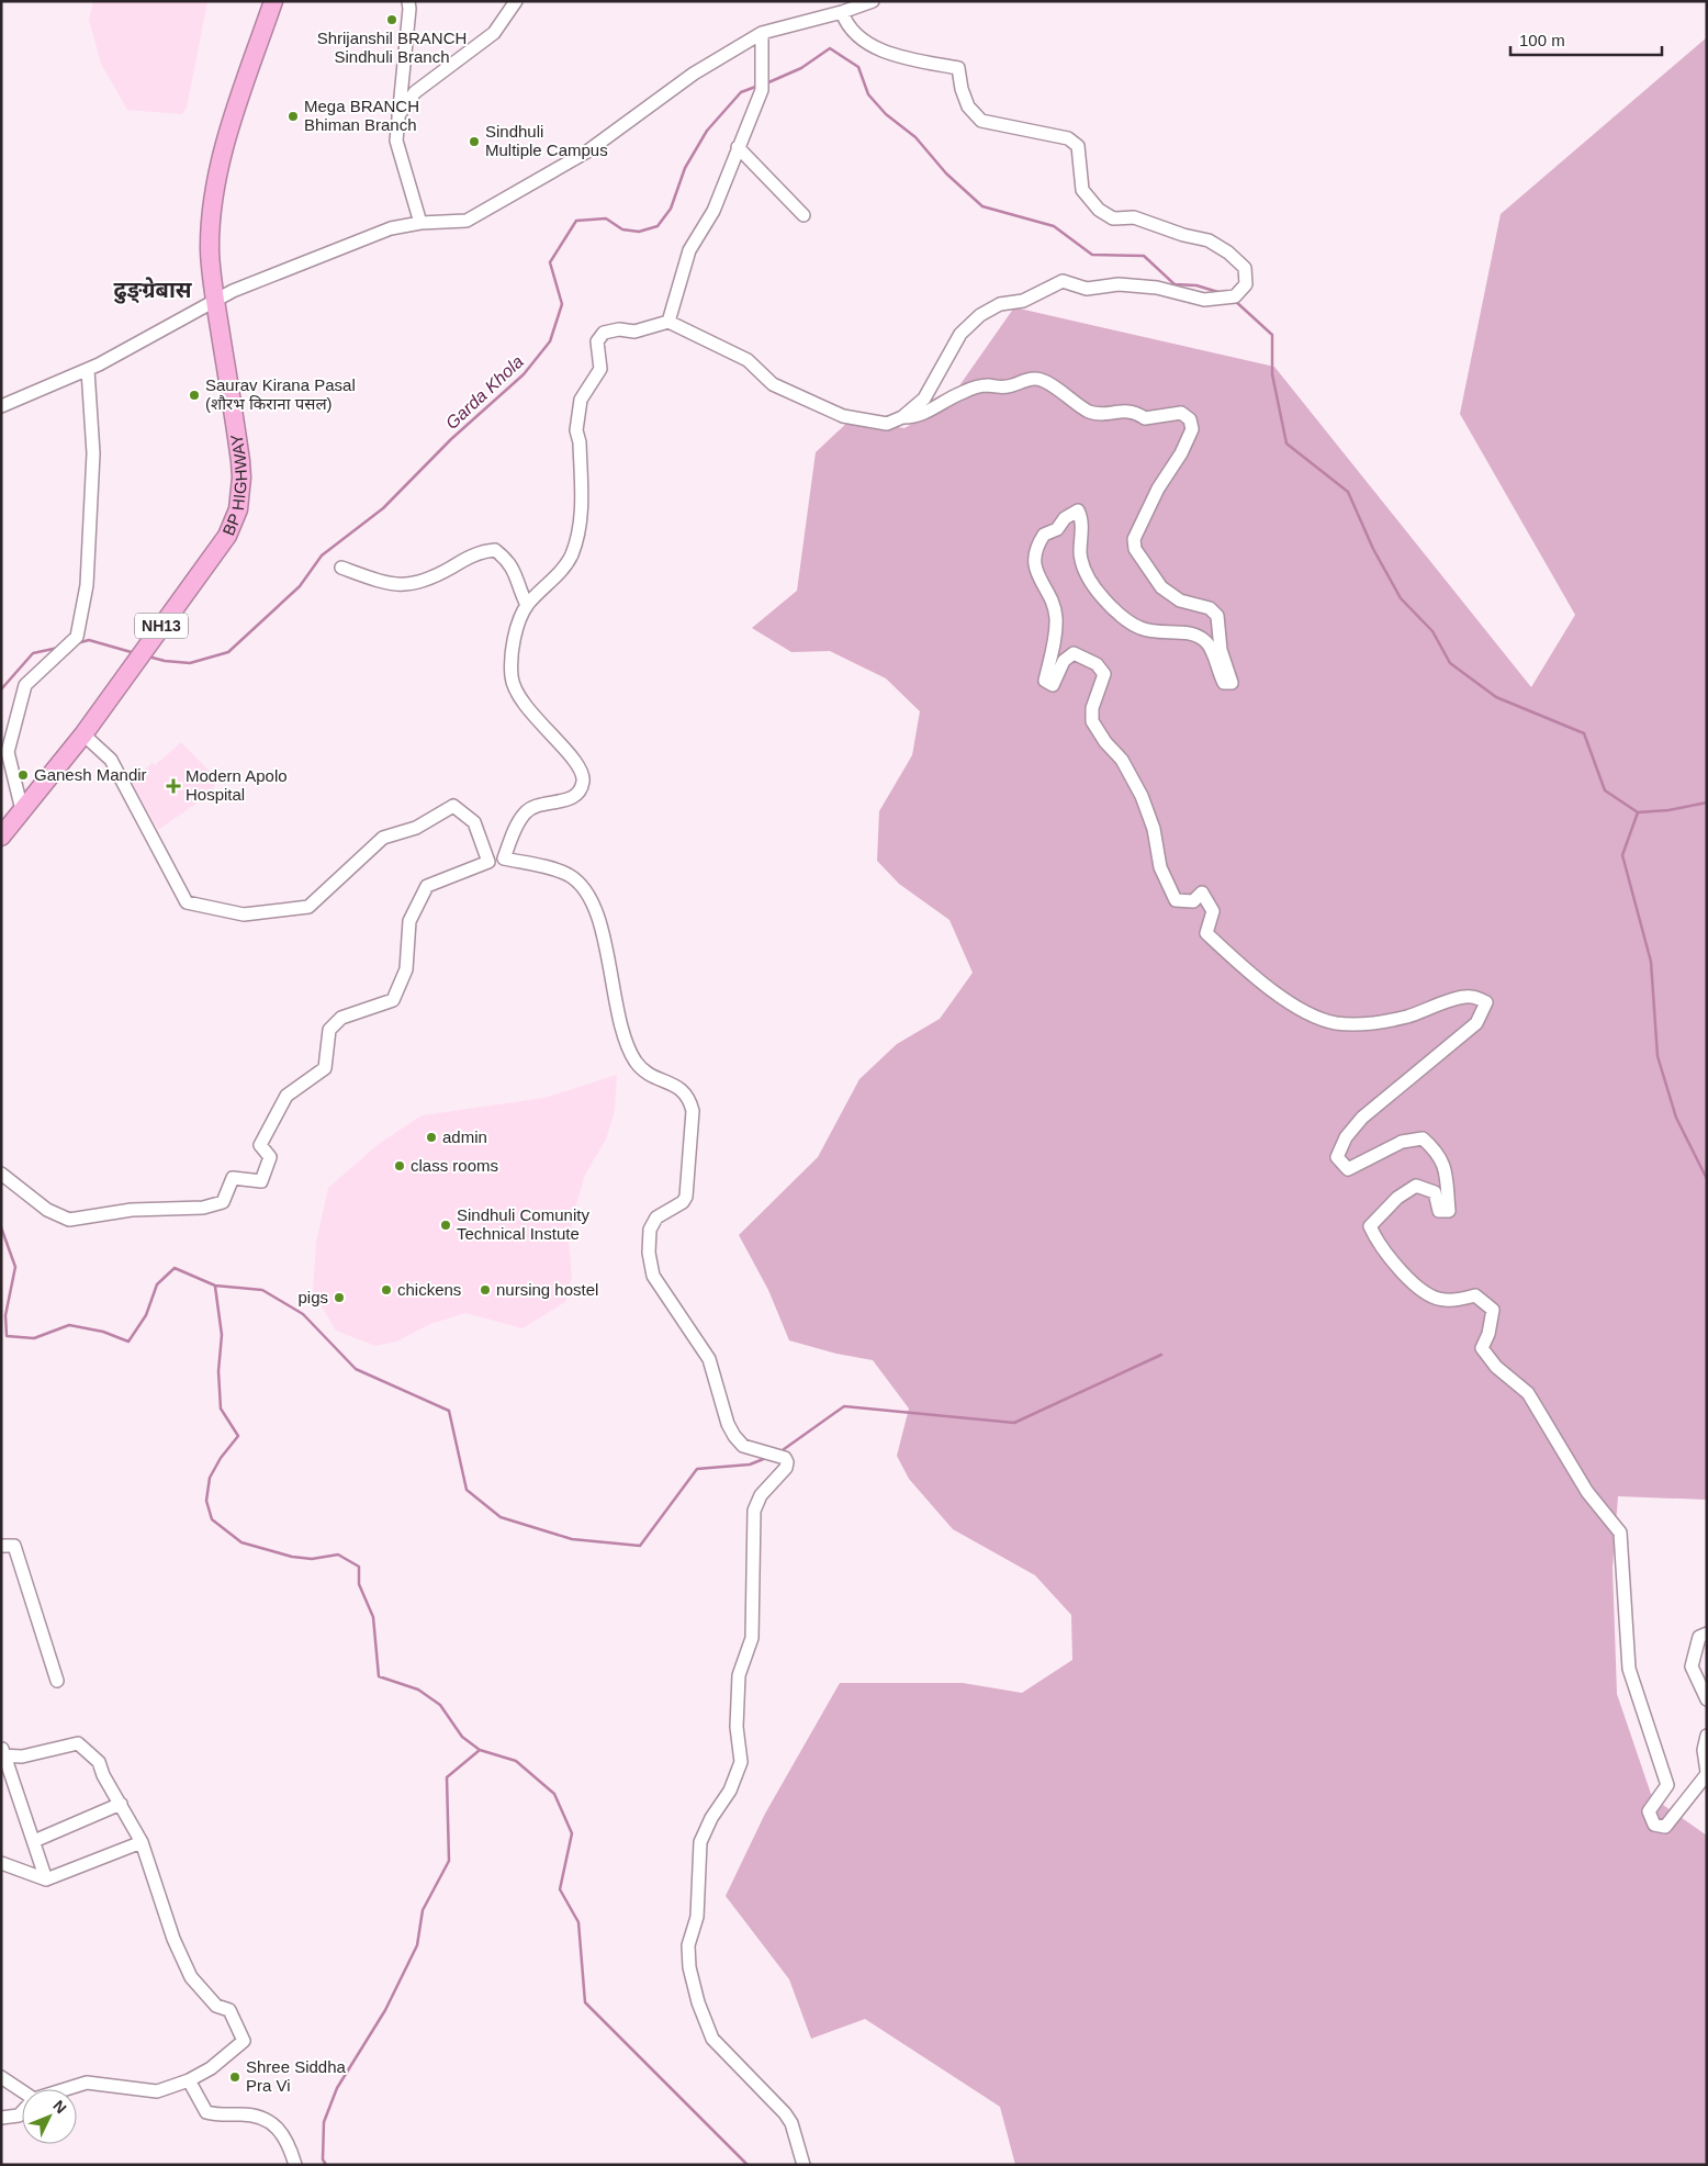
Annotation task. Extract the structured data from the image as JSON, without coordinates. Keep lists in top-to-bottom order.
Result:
{
  "streets": {
    "highway": ["BP HIGHWAY", "NH13"]
  },
  "districts": ["ढुङ्ग्रेबास"],
  "water": ["Garda Khola"],
  "places": {
    "other": [
      "Shrijanshil BRANCH Sindhuli Branch",
      "Mega BRANCH Bhiman Branch",
      "Sindhuli Multiple Campus",
      "Saurav Kirana Pasal (शौरभ किराना पसल)",
      "Ganesh Mandir",
      "admin",
      "class rooms",
      "Sindhuli Comunity Technical Instute",
      "chickens",
      "nursing hostel",
      "pigs",
      "Shree Siddha Pra Vi"
    ],
    "health": ["Modern Apolo Hospital"]
  },
  "scale_bar": "100 m",
  "north": "top right"
}
